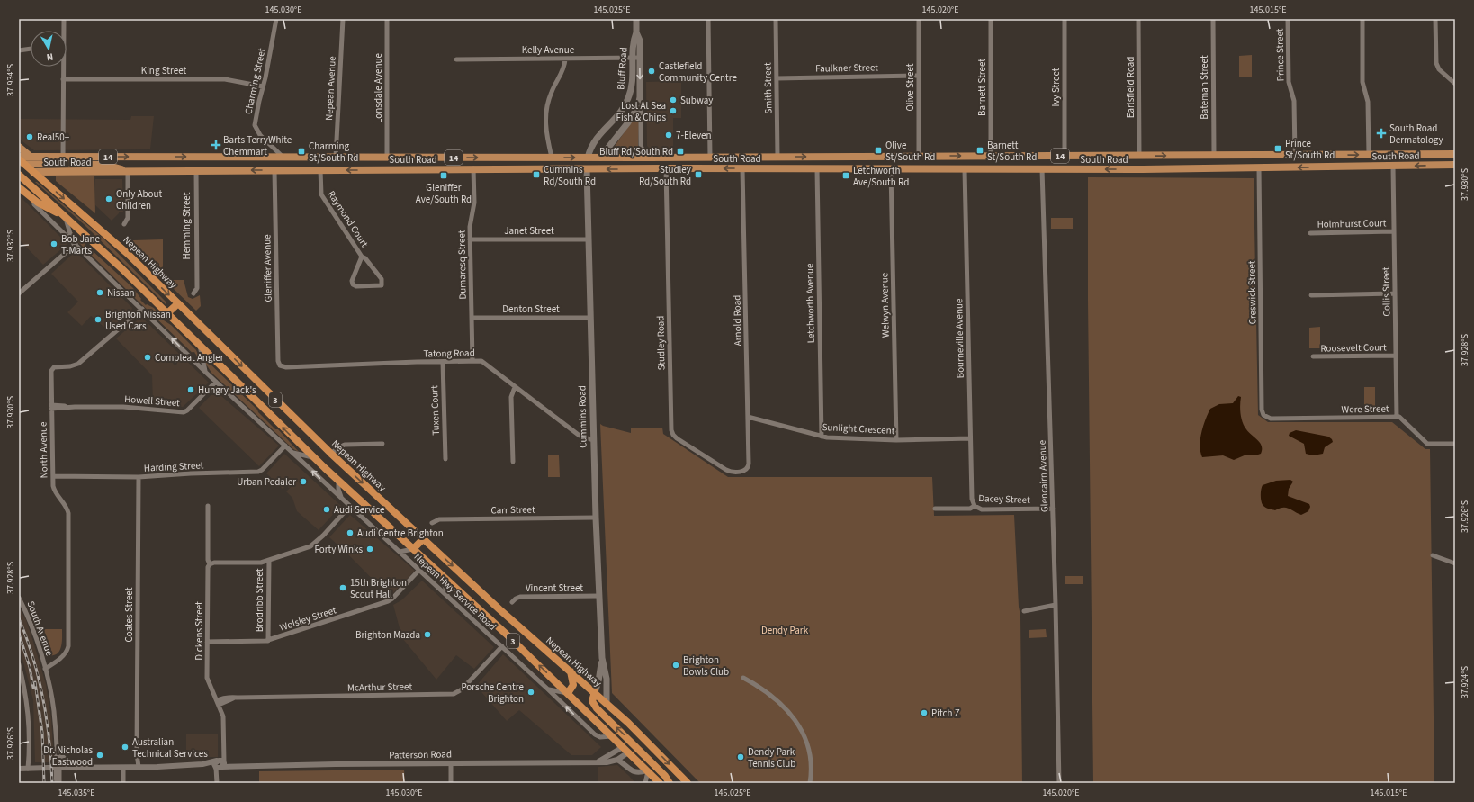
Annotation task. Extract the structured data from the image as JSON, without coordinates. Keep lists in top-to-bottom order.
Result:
{
  "streets": {
    "highway": [
      "14",
      "South Road",
      "Nepean Highway",
      "3"
    ],
    "main road": ["Bluff Road", "Hemming Street", "Cummins Road"],
    "street": [
      "Kelly Avenue",
      "Prince Street",
      "Faulkner Street",
      "King Street",
      "Charming Street",
      "Olive Street",
      "Barnett Street",
      "Ivy Street",
      "Earlsfield Road",
      "Bateman Street",
      "Nepean Avenue",
      "Lonsdale Avenue",
      "Smith Street",
      "Raymond Court",
      "Holmhurst Court",
      "Janet Street",
      "Dumaresq Street",
      "Gleniffer Avenue",
      "Collis Street",
      "Creswick Street",
      "Letchworth Avenue",
      "Welwyn Avenue",
      "Denton Street",
      "Arnold Road",
      "Bourneville Avenue",
      "Studley Road",
      "Roosevelt Court",
      "Tatong Road",
      "Howell Street",
      "Were Street",
      "Tuxen Court",
      "Sunlight Crescent",
      "North Avenue",
      "Harding Street",
      "Glencairn Avenue",
      "Dacey Street",
      "Carr Street",
      "Vincent Street",
      "Nepean Hwy Service Road",
      "Brodribb Street",
      "Coates Street",
      "Wolsley Street",
      "South Avenue",
      "Dickens Street",
      "McArthur Street",
      "Patterson Road"
    ]
  },
  "crossings": [
    ["Kelly Avenue", "Bluff Road"],
    ["Prince Street", "South Road"],
    ["Faulkner Street", "Olive Street"],
    ["Faulkner Street", "Smith Street"],
    ["Bluff Road", "South Road"],
    ["King Street", "Charming Street"],
    ["Charming Street", "South Road"],
    ["Olive Street", "South Road"],
    ["Barnett Street", "South Road"],
    ["Ivy Street", "South Road"],
    ["Earlsfield Road", "South Road"],
    ["Bateman Street", "South Road"],
    ["Nepean Avenue", "South Road"],
    ["Lonsdale Avenue", "South Road"],
    ["Smith Street", "South Road"],
    ["South Road", "Raymond Court"],
    ["South Road", "Hemming Street"],
    ["South Road", "Nepean Highway"],
    ["South Road", "Dumaresq Street"],
    ["South Road", "Gleniffer Avenue"],
    ["South Road", "Collis Street"],
    ["South Road", "Creswick Street"],
    ["South Road", "Letchworth Avenue"],
    ["South Road", "Welwyn Avenue"],
    ["South Road", "Arnold Road"],
    ["South Road", "Bourneville Avenue"],
    ["South Road", "Studley Road"],
    ["South Road", "Cummins Road"],
    ["South Road", "Glencairn Avenue"],
    ["Holmhurst Court", "Collis Street"],
    ["Janet Street", "Dumaresq Street"],
    ["Janet Street", "Cummins Road"],
    ["Nepean Highway", "Cummins Road"],
    ["Dumaresq Street", "Denton Street"],
    ["Dumaresq Street", "Tatong Road"],
    ["Gleniffer Avenue", "Tatong Road"],
    ["Collis Street", "Roosevelt Court"],
    ["Collis Street", "Were Street"],
    ["Creswick Street", "Were Street"],
    ["Letchworth Avenue", "Sunlight Crescent"],
    ["Welwyn Avenue", "Sunlight Crescent"],
    ["Denton Street", "Cummins Road"],
    ["Arnold Road", "Studley Road"],
    ["Arnold Road", "Sunlight Crescent"],
    ["Bourneville Avenue", "Sunlight Crescent"],
    ["Bourneville Avenue", "Dacey Street"],
    ["Tatong Road", "Tuxen Court"],
    ["Tatong Road", "Cummins Road"],
    ["3", "Nepean Hwy Service Road"],
    ["3", "Patterson Road"],
    ["Howell Street", "North Avenue"],
    ["Howell Street", "Nepean Hwy Service Road"],
    ["Cummins Road", "Carr Street"],
    ["Cummins Road", "Vincent Street"],
    ["North Avenue", "Harding Street"],
    ["North Avenue", "Nepean Hwy Service Road"],
    ["North Avenue", "South Avenue"],
    ["Harding Street", "Nepean Hwy Service Road"],
    ["Harding Street", "Coates Street"],
    ["Glencairn Avenue", "Dacey Street"],
    ["Nepean Hwy Service Road", "Wolsley Street"],
    ["Nepean Hwy Service Road", "McArthur Street"],
    ["Brodribb Street", "Wolsley Street"],
    ["Coates Street", "Patterson Road"],
    ["Wolsley Street", "Dickens Street"],
    ["Dickens Street", "McArthur Street"],
    ["Dickens Street", "Patterson Road"]
  ],
  "parks": ["Dendy Park"],
  "places": {
    "other": [
      "Castlefield Community Centre",
      "Subway",
      "Lost At Sea Fish & Chips",
      "7-Eleven",
      "Real50+",
      "Only About Children",
      "Bob Jane T-Marts",
      "Nissan",
      "Brighton Nissan Used Cars",
      "Compleat Angler",
      "Hungry Jack's",
      "Urban Pedaler",
      "Audi Service",
      "Audi Centre Brighton",
      "Forty Winks",
      "15th Brighton Scout Hall",
      "Brighton Mazda",
      "Brighton Bowls Club",
      "Porsche Centre Brighton",
      "Pitch Z",
      "Australian Technical Services",
      "Dr. Nicholas Eastwood",
      "Dendy Park Tennis Club"
    ],
    "health": ["South Road Dermatology", "Barts TerryWhite Chemmart"],
    "transit": [
      "Prince St/South Rd",
      "Olive St/South Rd",
      "Barnett St/South Rd",
      "Charming St/South Rd",
      "Bluff Rd/South Rd",
      "Cummins Rd/South Rd",
      "Studley Rd/South Rd",
      "Gleniffer Ave/South Rd",
      "Letchworth Ave/South Rd"
    ]
  },
  "north": "bottom",
  "coordinates": [
    "145.030°E",
    "145.025°E",
    "145.020°E",
    "145.015°E",
    "37.934°S",
    "37.930°S",
    "37.932°S",
    "37.928°S",
    "37.926°S",
    "37.924°S",
    "145.035°E"
  ]
}
